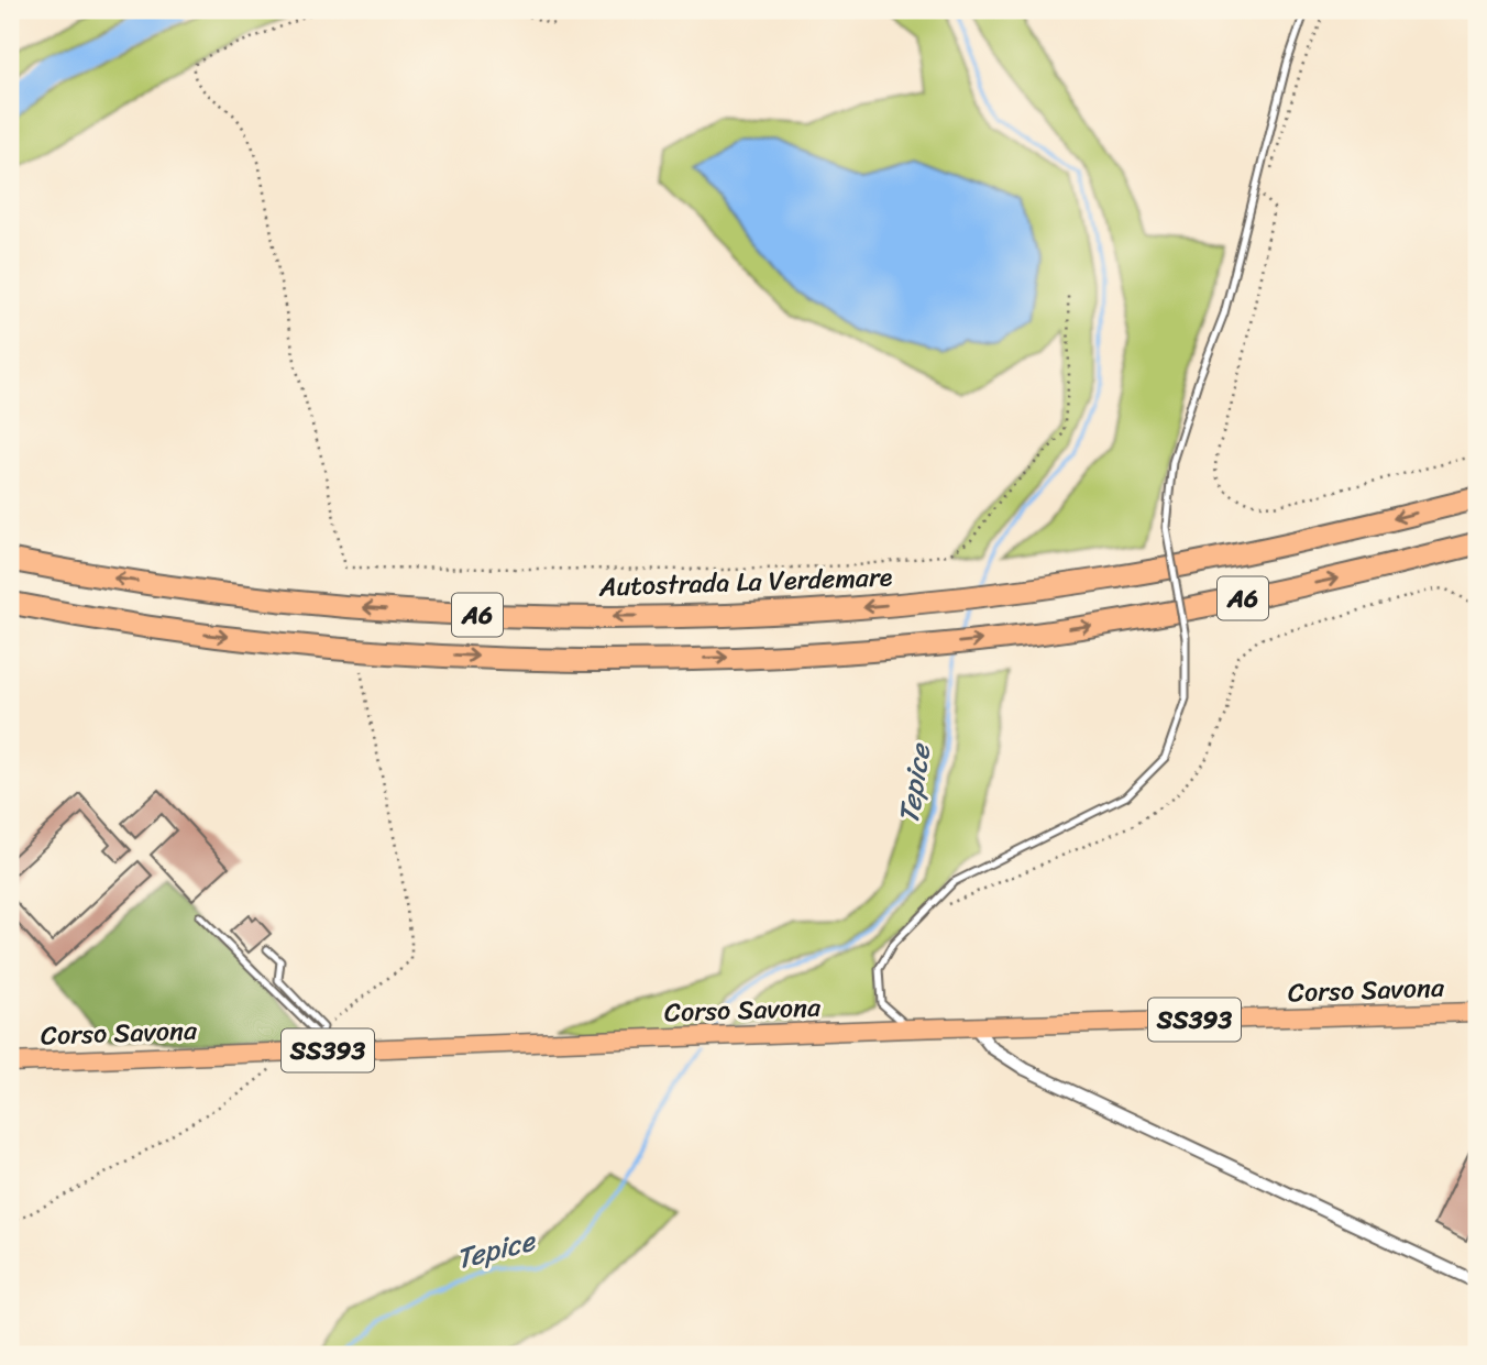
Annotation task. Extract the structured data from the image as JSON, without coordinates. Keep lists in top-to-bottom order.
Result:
{
  "streets": {
    "highway": ["Autostrada La Verdemare", "A6"],
    "main road": ["Corso Savona", "SS393"]
  },
  "water": ["Tepice"]
}
